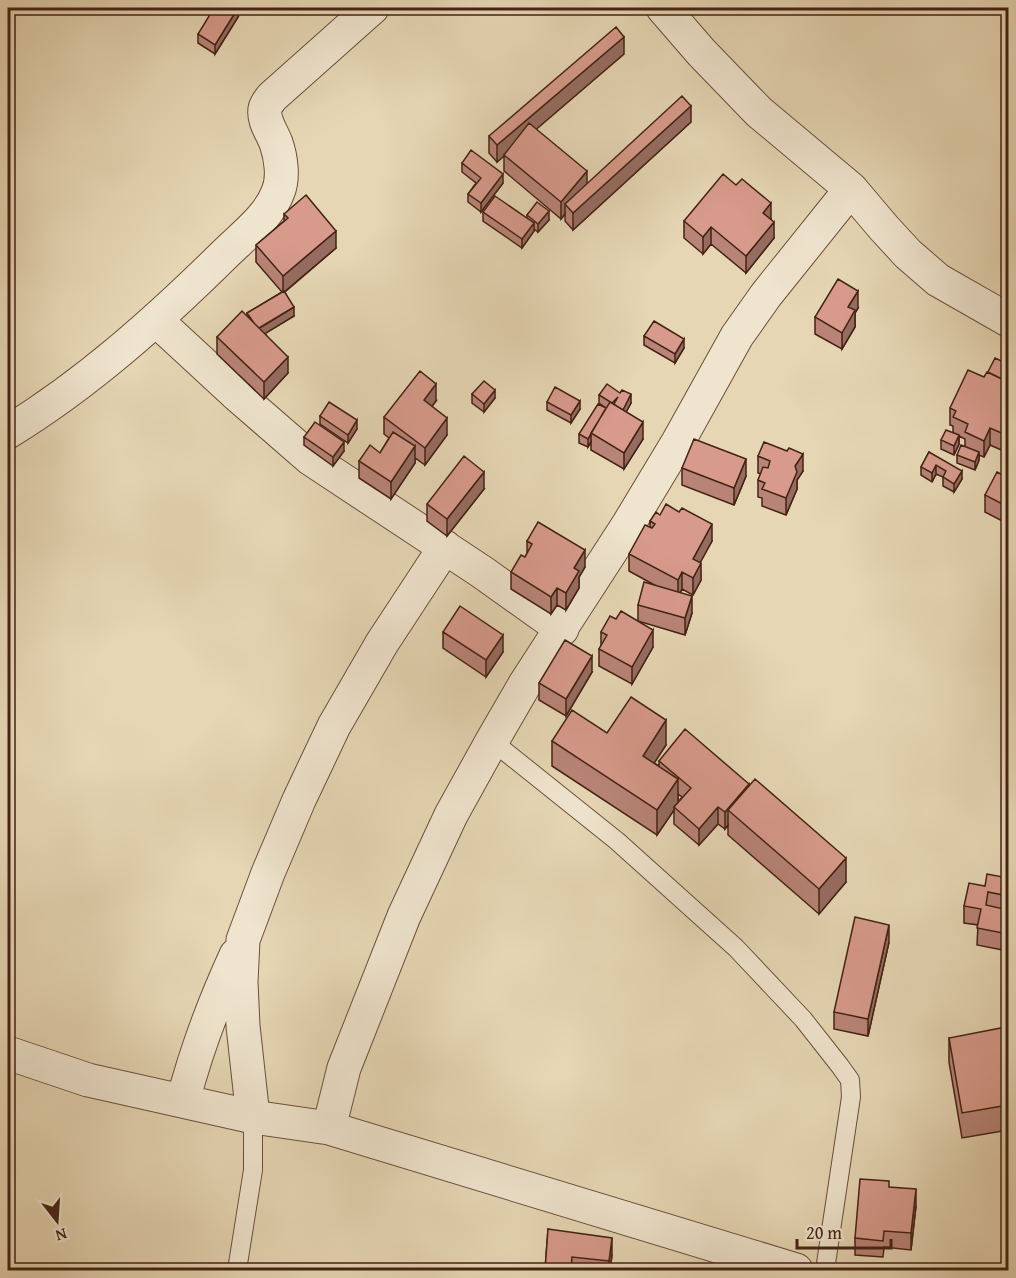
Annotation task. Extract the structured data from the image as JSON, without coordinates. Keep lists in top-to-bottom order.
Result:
{
  "scale_bar": "20 m",
  "north": "bottom"
}
